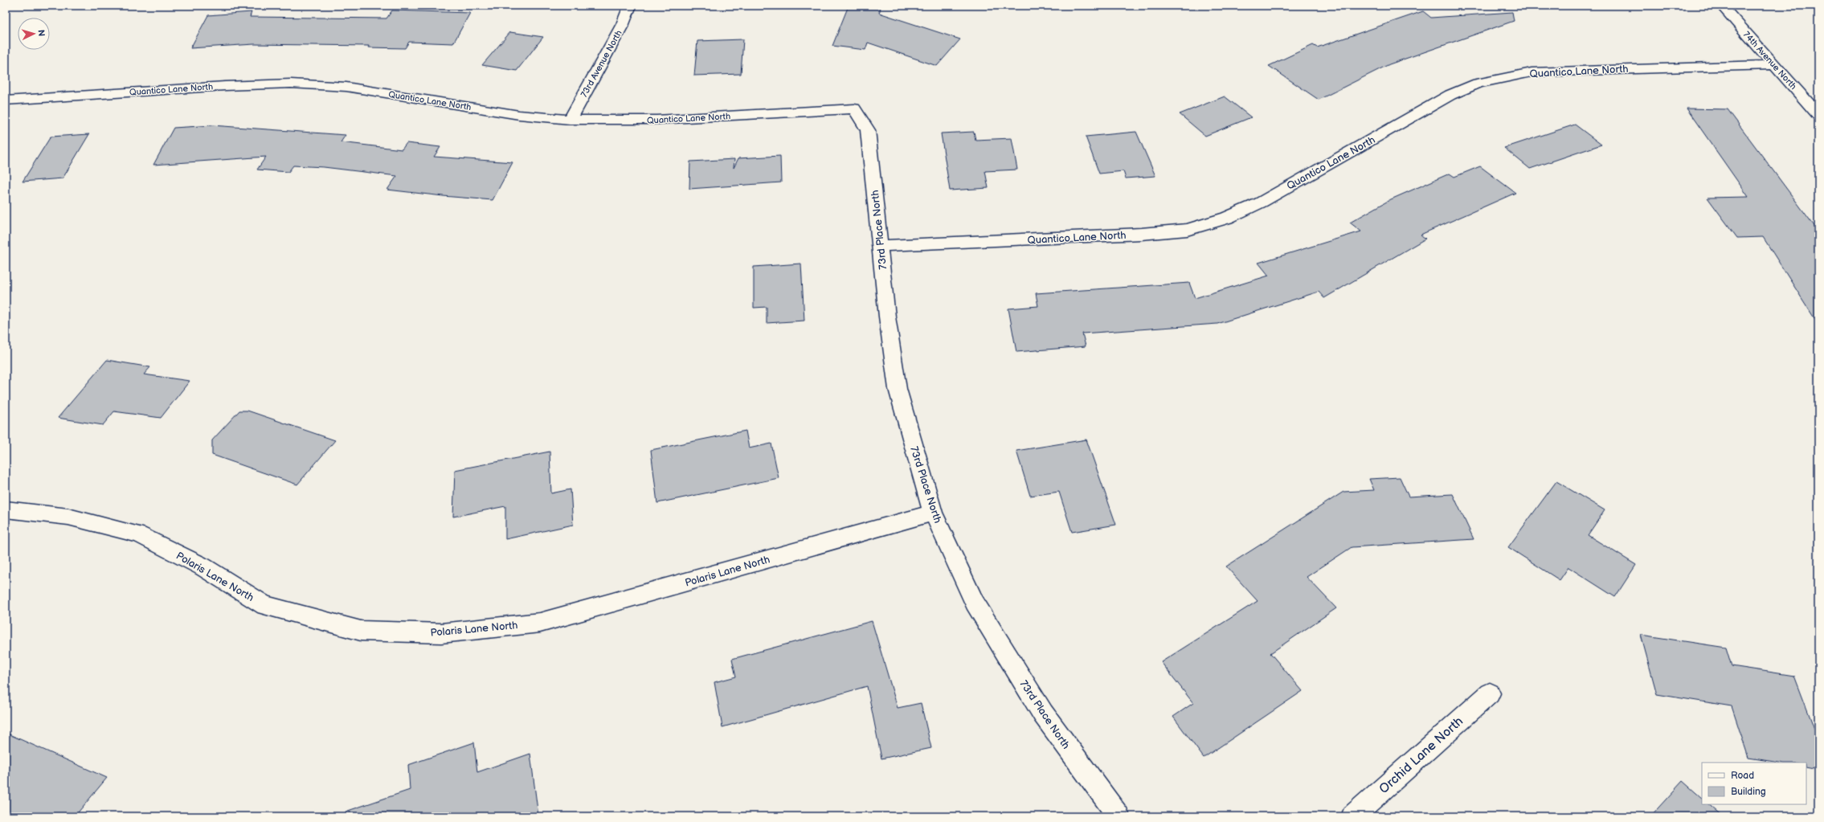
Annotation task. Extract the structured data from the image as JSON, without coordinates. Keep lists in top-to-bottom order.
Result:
{
  "streets": {
    "street": [
      "74th Avenue North",
      "73rd Avenue North",
      "Quantico Lane North",
      "73rd Place North",
      "Polaris Lane North",
      "Orchid Lane North"
    ]
  },
  "crossings": [
    ["74th Avenue North", "Quantico Lane North"],
    ["73rd Avenue North", "Quantico Lane North"],
    ["Quantico Lane North", "73rd Place North"],
    ["73rd Place North", "Polaris Lane North"]
  ],
  "legend": ["Road", "Building"],
  "north": "right"
}
